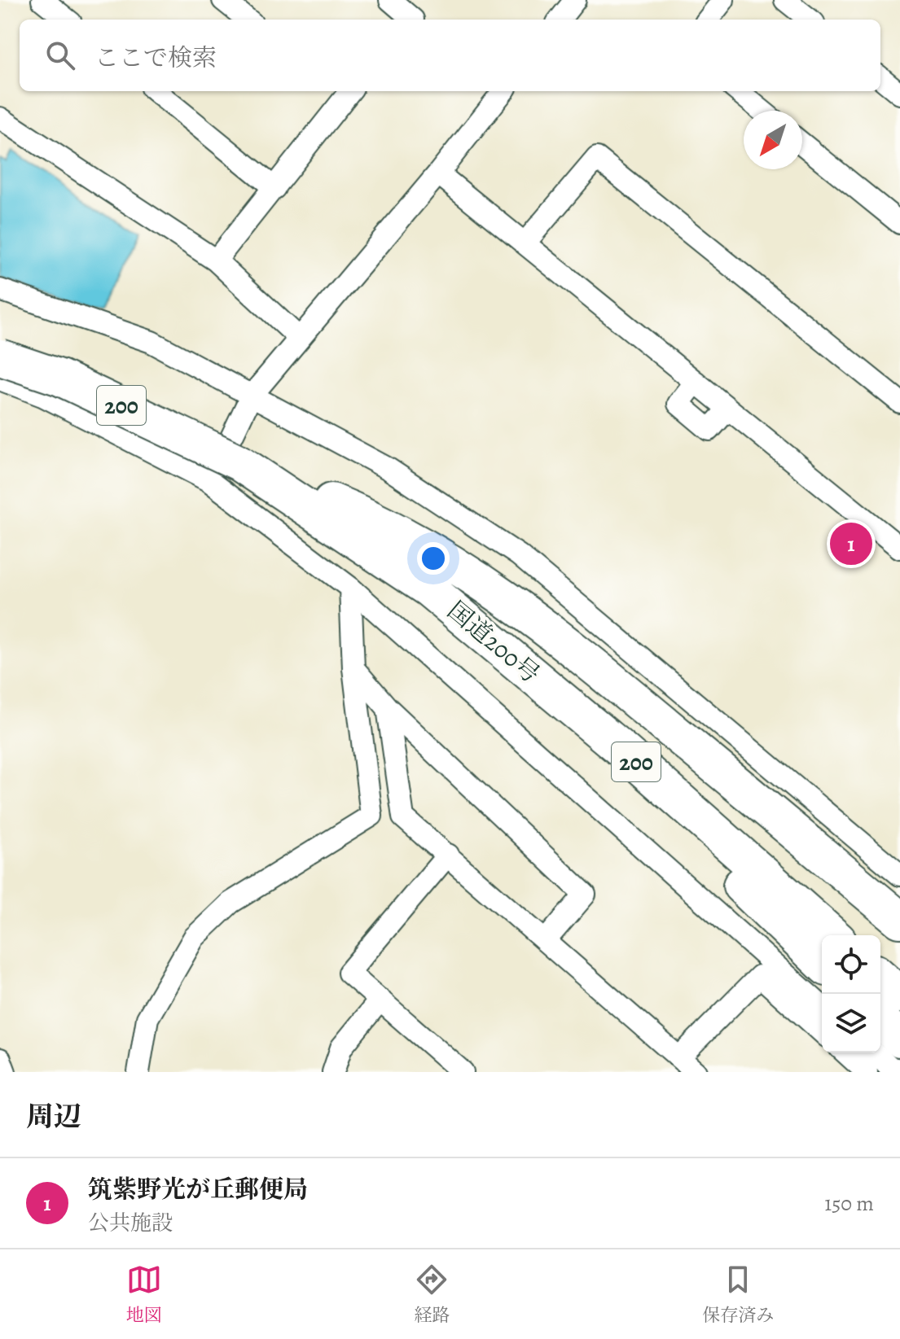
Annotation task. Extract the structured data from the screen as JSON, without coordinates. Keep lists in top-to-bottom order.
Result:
{
  "streets": {
    "highway": ["200", "国道200号"]
  },
  "north": "bottom left",
  "page": {
    "search": "ここで検索",
    "pins": "1",
    "heading": "周辺",
    "list": [
      {
        "mark": "1",
        "name": "筑紫野光が丘郵便局",
        "note": "公共施設",
        "value": "150 m"
      }
    ],
    "nav": ["地図", "経路", "保存済み"]
  }
}
